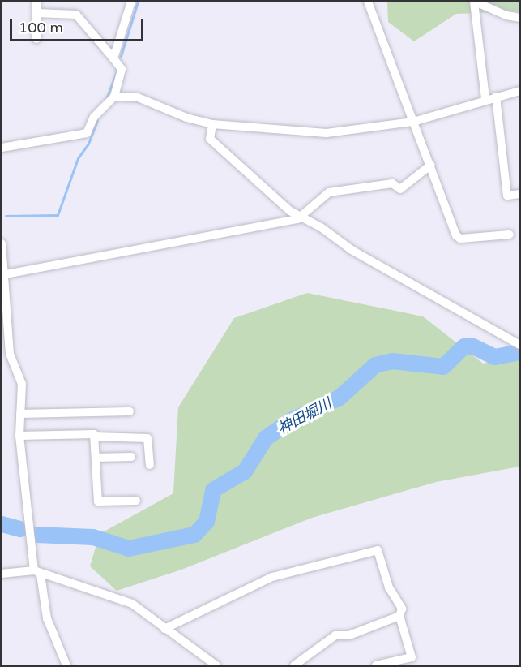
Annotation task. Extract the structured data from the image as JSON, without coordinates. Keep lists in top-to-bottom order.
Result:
{
  "water": ["神田堀川"],
  "scale_bar": "100 m"
}
